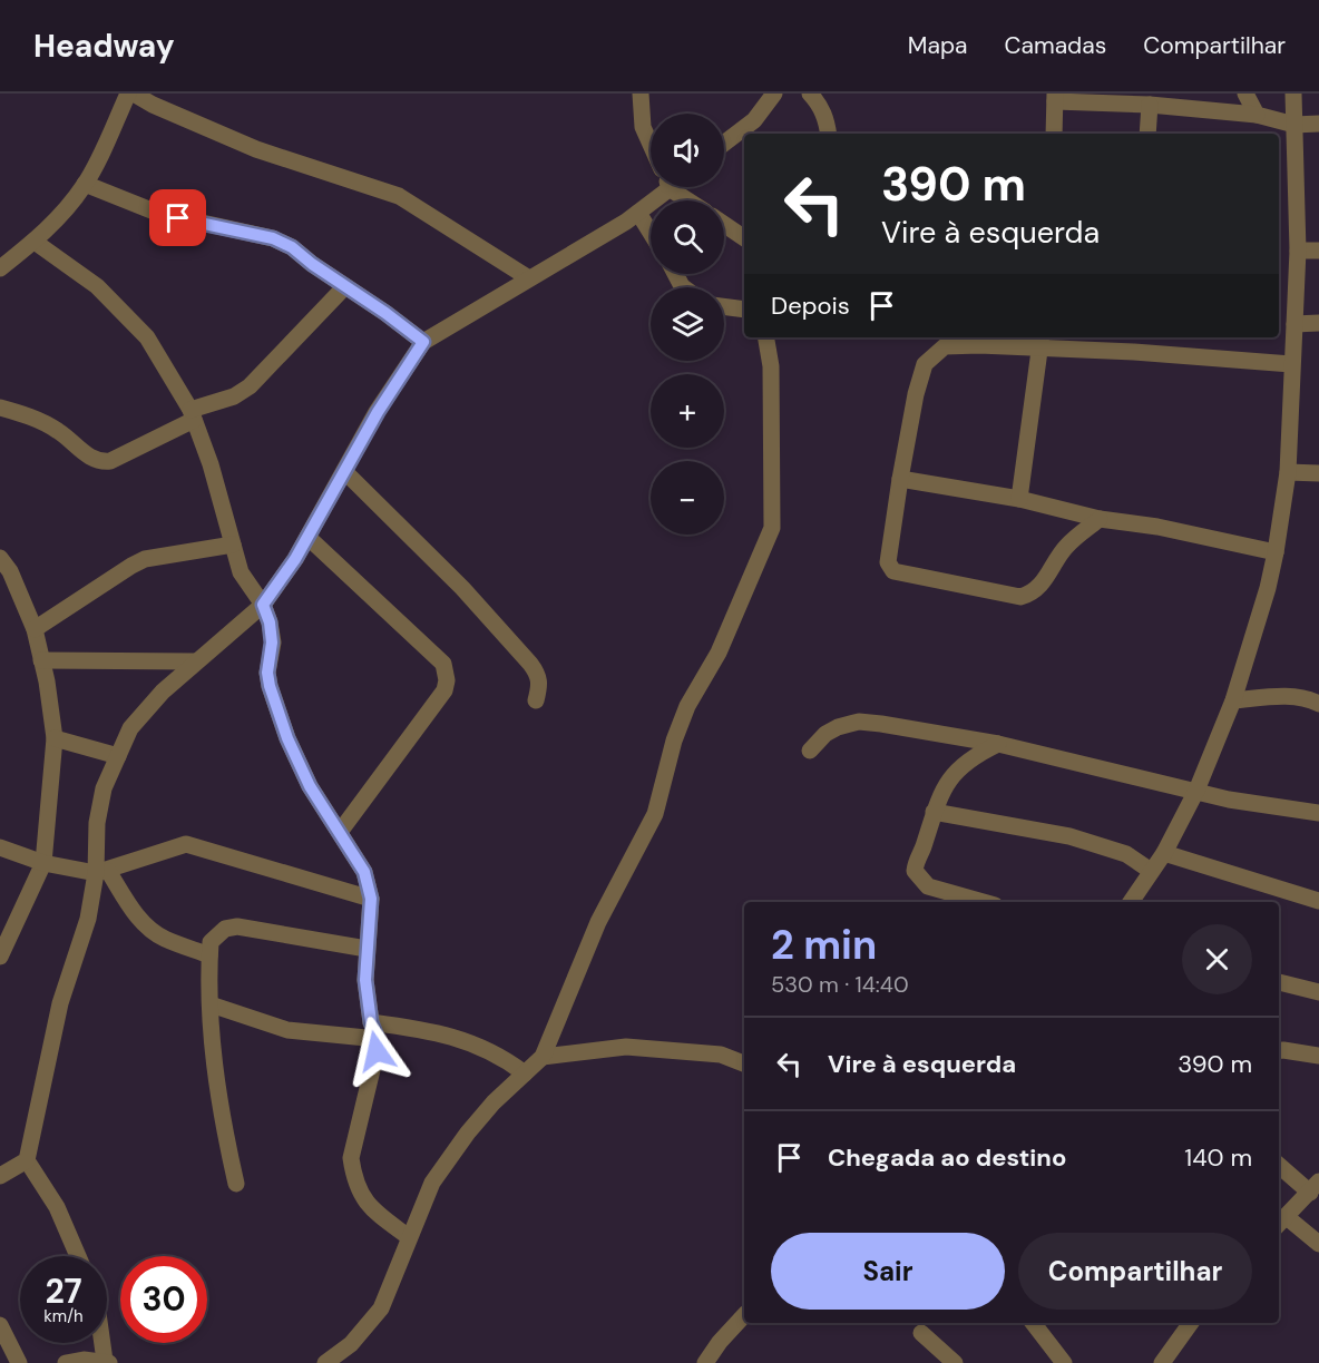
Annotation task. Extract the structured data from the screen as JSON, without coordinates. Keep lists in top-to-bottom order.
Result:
{
  "page": {
    "header": "Headway",
    "nav": ["Mapa", "Camadas", "Compartilhar"],
    "map_buttons": ["+", "−"],
    "turn": ["390 m", "Vire à esquerda"],
    "then": "Depois",
    "heading": ["2 min", "530 m · 14:40"],
    "list": [
      {
        "name": "Vire à esquerda",
        "value": "390 m"
      },
      {
        "name": "Chegada ao destino",
        "value": "140 m"
      }
    ],
    "buttons": ["Sair", "Compartilhar"],
    "speed": "27 km/h",
    "limit": "30"
  }
}
